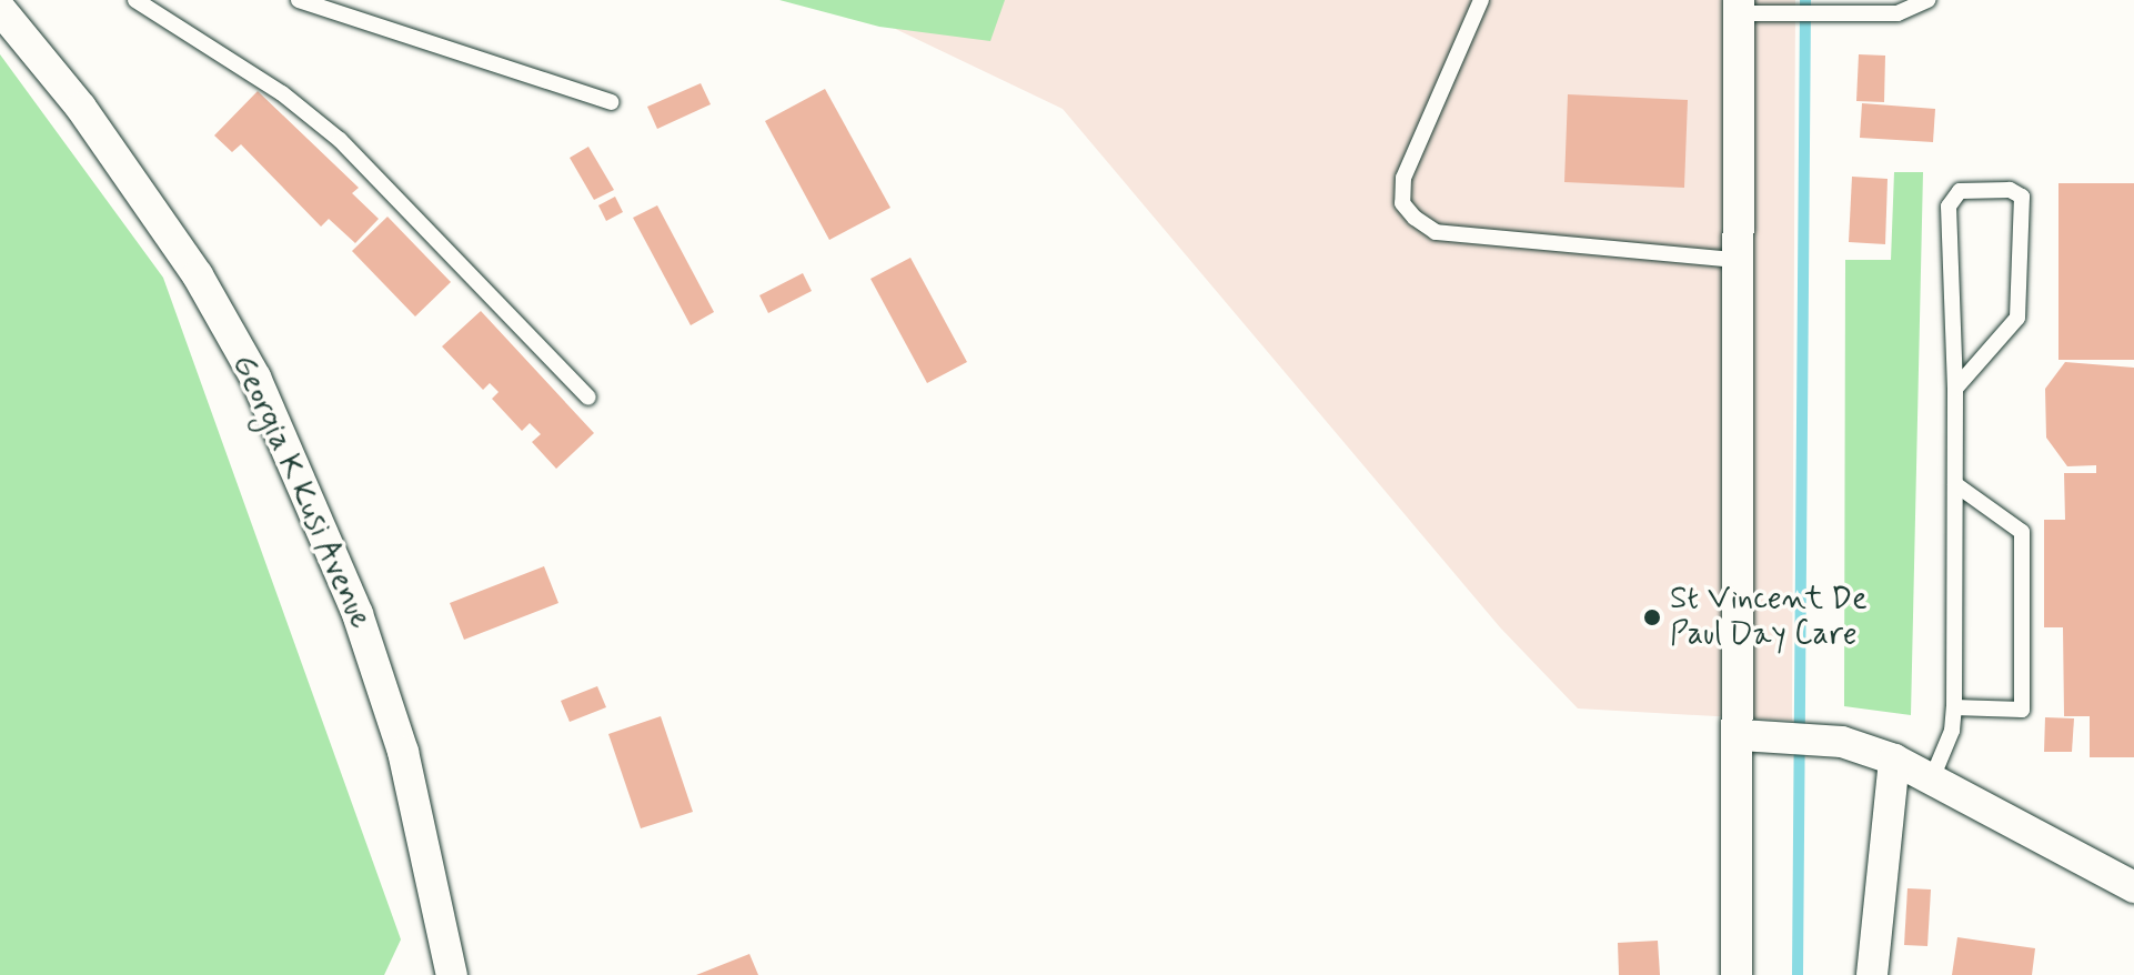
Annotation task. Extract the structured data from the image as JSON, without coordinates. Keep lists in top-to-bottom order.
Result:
{
  "streets": {
    "street": ["Georgia K Kusi Avenue"]
  },
  "places": ["St Vincent De Paul Day Care"]
}
